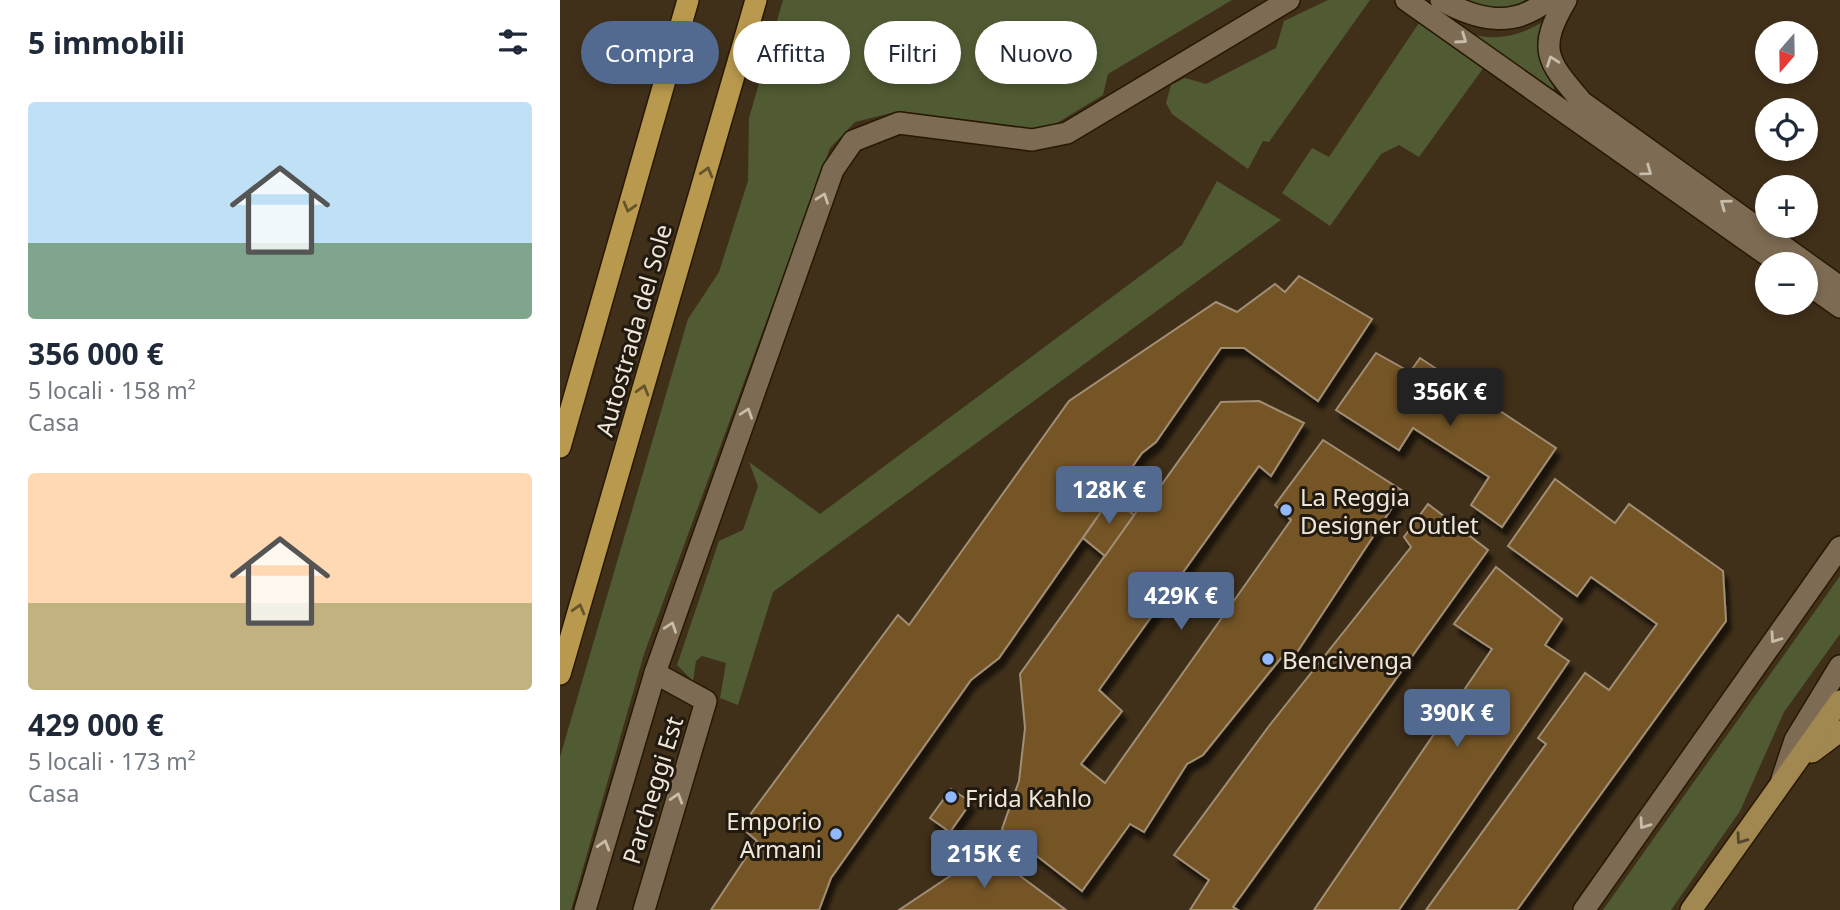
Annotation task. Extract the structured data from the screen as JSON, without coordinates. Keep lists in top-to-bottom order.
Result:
{
  "streets": {
    "highway": ["Autostrada del Sole"],
    "lane": ["Parcheggi Est"]
  },
  "places": [
    "La Reggia Designer Outlet",
    "Bencivenga",
    "Frida Kahlo",
    "Emporio Armani"
  ],
  "north": "bottom",
  "page": {
    "heading": "5 immobili",
    "map_buttons": ["+", "−"],
    "chip": [
      "Compra",
      "Affitta",
      "Filtri",
      "Nuovo"
    ],
    "list": [
      {
        "name": "356 000 €",
        "note": "5 locali · 158 m² · Casa"
      },
      {
        "name": "429 000 €",
        "note": "5 locali · 173 m² · Casa"
      }
    ],
    "price": [
      "356K €",
      "128K €",
      "429K €",
      "390K €",
      "215K €"
    ]
  }
}
